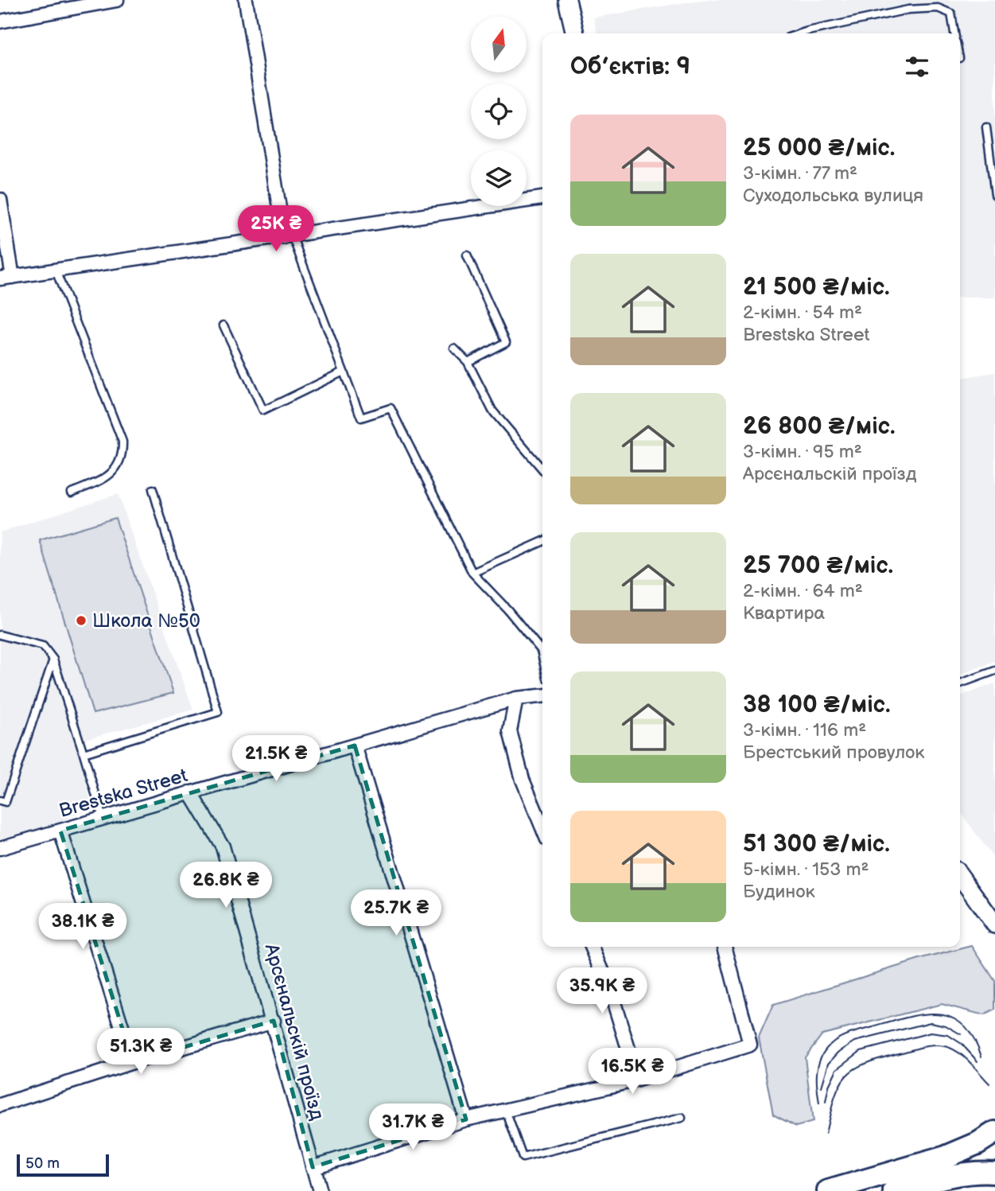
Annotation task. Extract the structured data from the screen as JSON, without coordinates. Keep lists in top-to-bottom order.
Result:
{
  "streets": {
    "street": ["Brestska Street", "Арсєнальскій проїзд"]
  },
  "crossings": [
    ["Brestska Street", "Арсєнальскій проїзд"]
  ],
  "places": ["Школа №50"],
  "scale_bar": "50 m",
  "north": "top",
  "page": {
    "heading": "Об’єктів: 9",
    "list": [
      {
        "name": "25 000 ₴/міс.",
        "note": "3-кімн. · 77 m² · Суходольська вулиця"
      },
      {
        "name": "21 500 ₴/міс.",
        "note": "2-кімн. · 54 m² · Brestska Street"
      },
      {
        "name": "26 800 ₴/міс.",
        "note": "3-кімн. · 95 m² · Арсєнальскій проїзд"
      },
      {
        "name": "25 700 ₴/міс.",
        "note": "2-кімн. · 64 m² · Квартира"
      },
      {
        "name": "38 100 ₴/міс.",
        "note": "3-кімн. · 116 m² · Брестський провулок"
      },
      {
        "name": "51 300 ₴/міс.",
        "note": "5-кімн. · 153 m² · Будинок"
      }
    ],
    "price": [
      "25K ₴",
      "21.5K ₴",
      "26.8K ₴",
      "25.7K ₴",
      "38.1K ₴",
      "35.9K ₴",
      "51.3K ₴",
      "16.5K ₴",
      "31.7K ₴"
    ],
    "scale": "50 m"
  }
}
